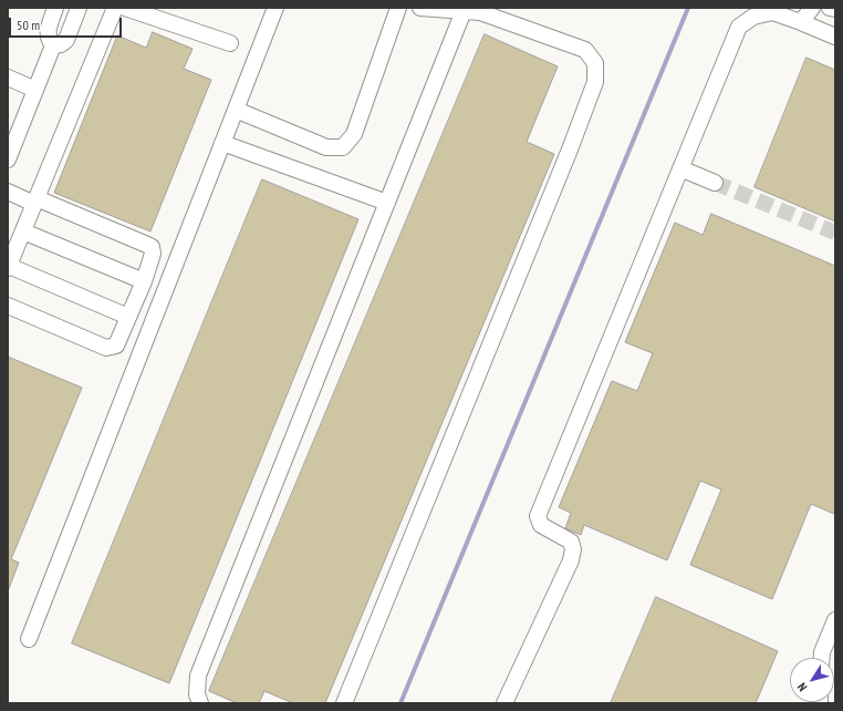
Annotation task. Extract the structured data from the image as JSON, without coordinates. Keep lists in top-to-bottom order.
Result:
{
  "scale_bar": "50 m",
  "north": "bottom left"
}
